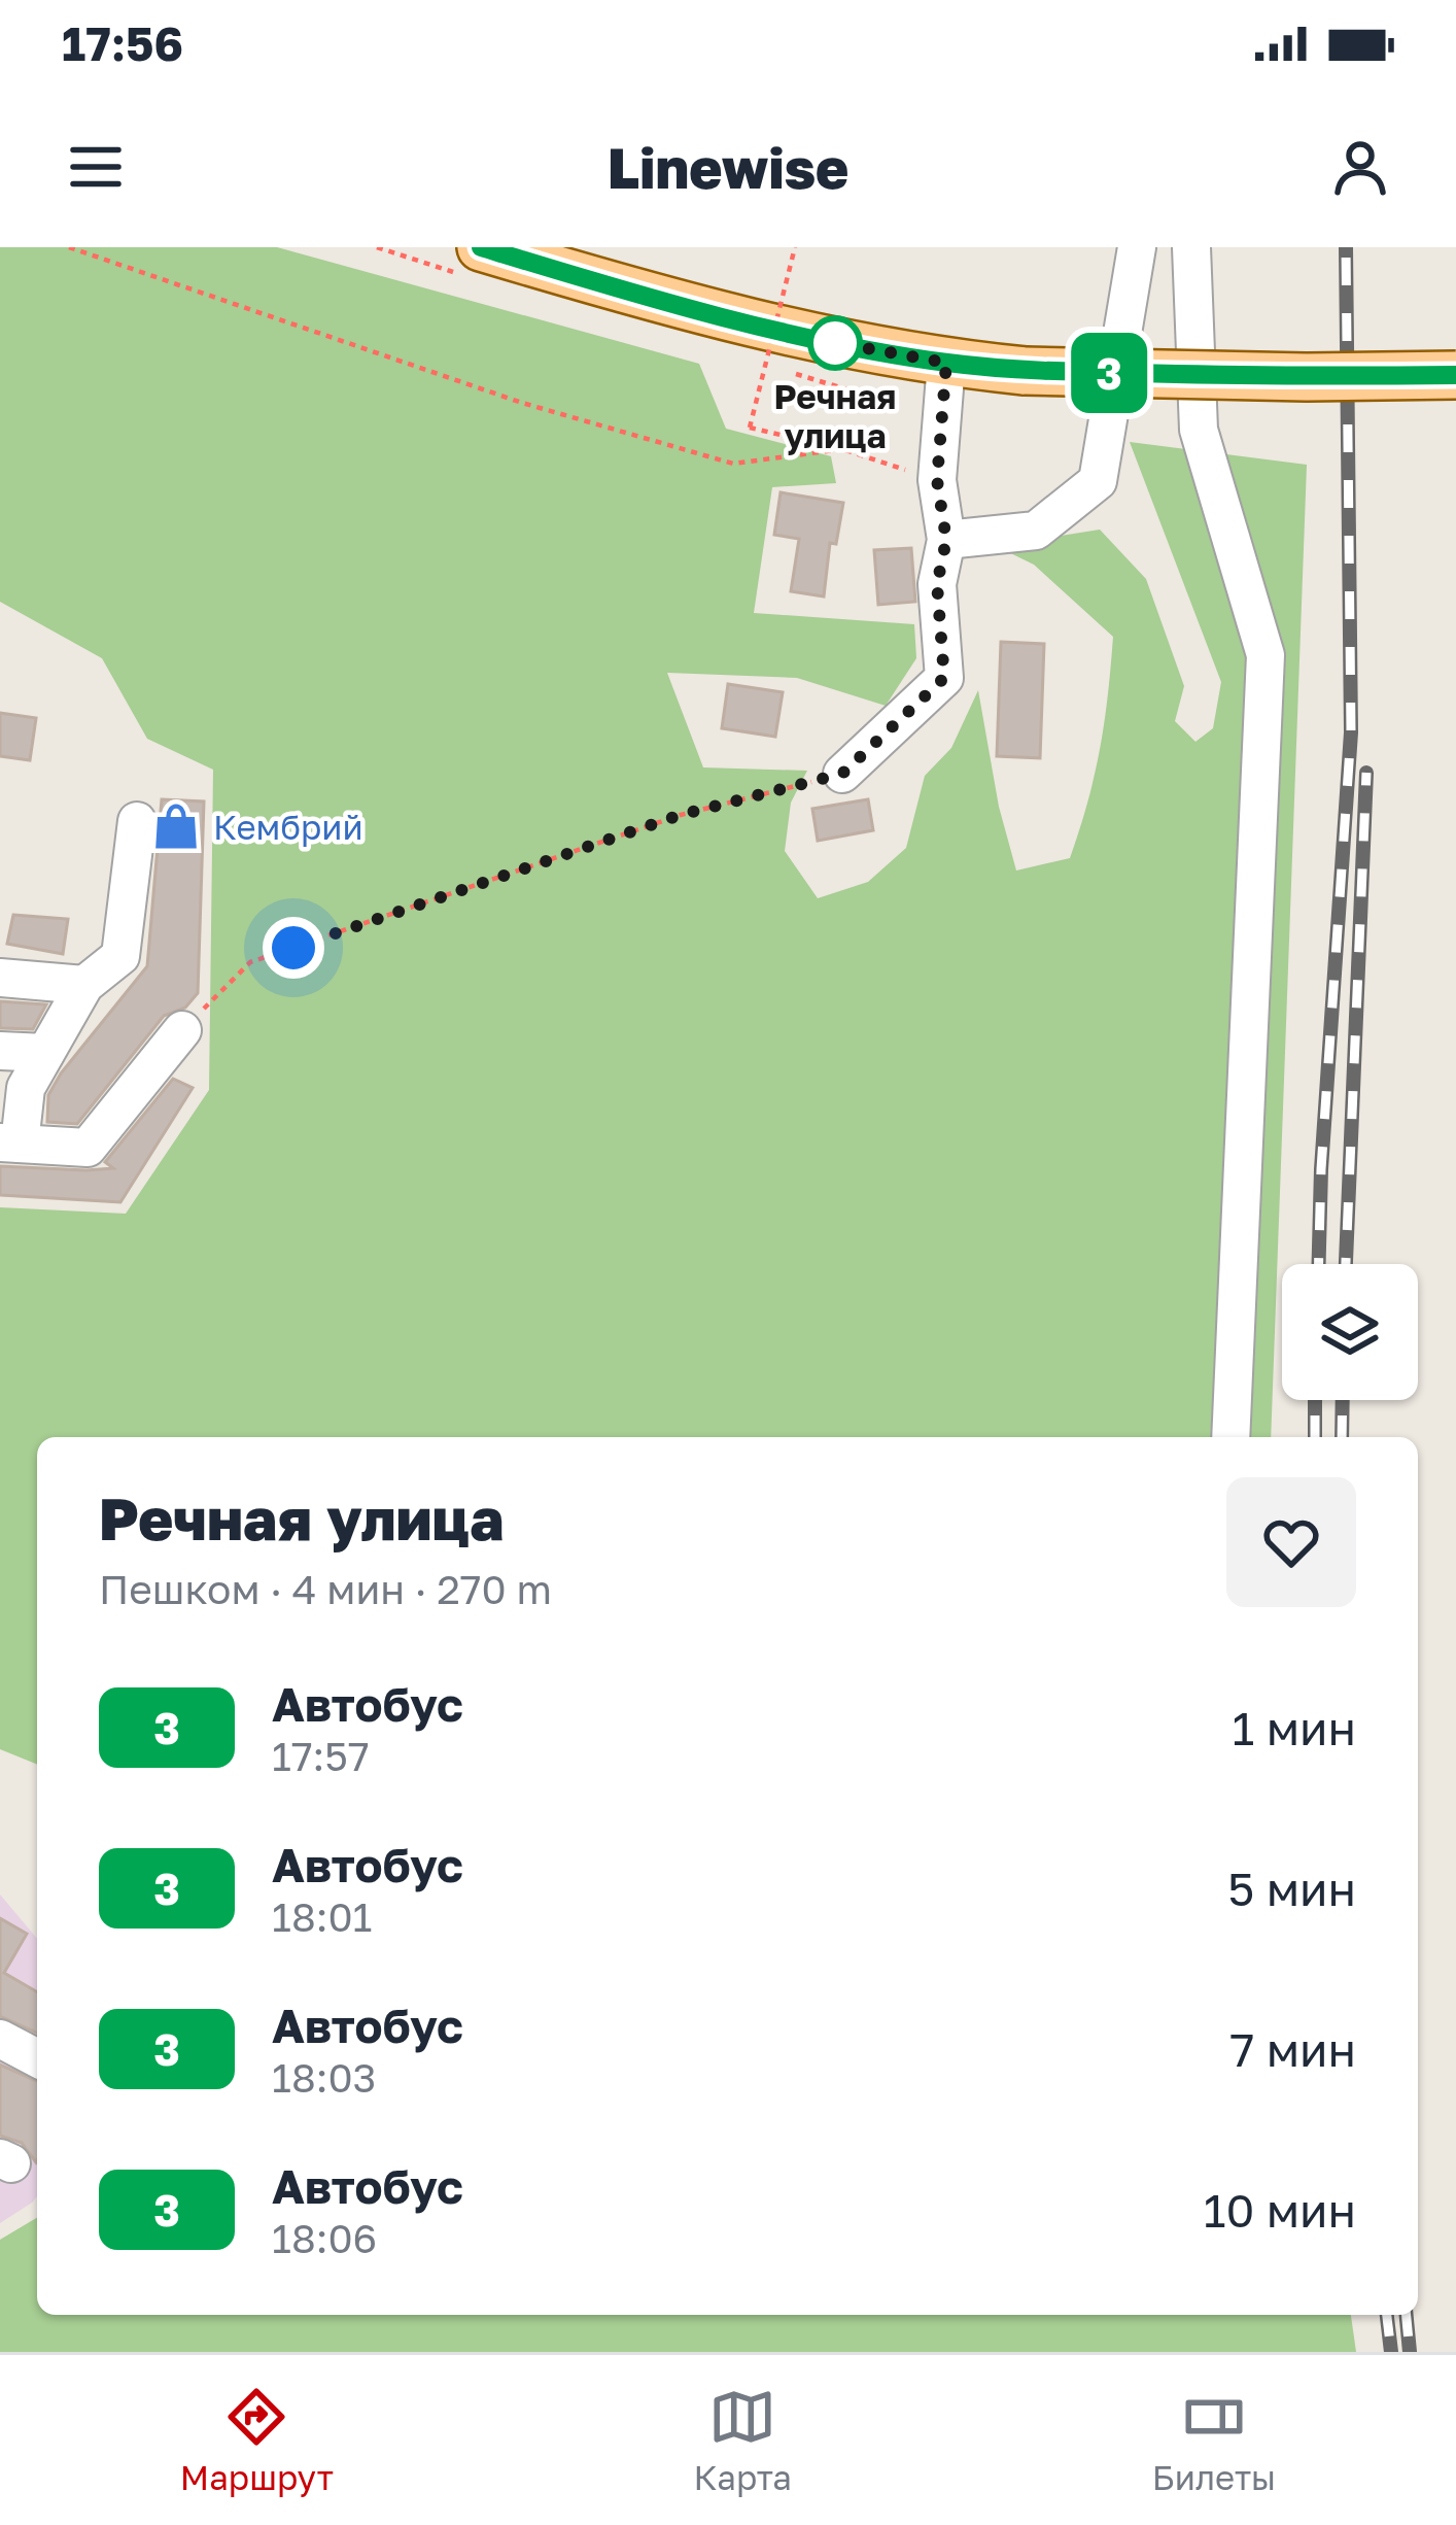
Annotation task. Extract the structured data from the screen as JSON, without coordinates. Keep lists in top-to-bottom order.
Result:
{
  "places": {
    "other": ["Речная улица"],
    "shop": ["Кембрий"]
  },
  "lines": ["bus line 3"],
  "page": {
    "status": "17:56",
    "header": "Linewise",
    "on_map": "3",
    "heading": ["Речная улица", "Пешком · 4 мин · 270 m"],
    "list": [
      {
        "mark": "3",
        "name": "Автобус",
        "note": "17:57",
        "value": "1 мин"
      },
      {
        "mark": "3",
        "name": "Автобус",
        "note": "18:01",
        "value": "5 мин"
      },
      {
        "mark": "3",
        "name": "Автобус",
        "note": "18:03",
        "value": "7 мин"
      },
      {
        "mark": "3",
        "name": "Автобус",
        "note": "18:06",
        "value": "10 мин"
      }
    ],
    "tabs": ["Маршрут", "Карта", "Билеты"]
  }
}
